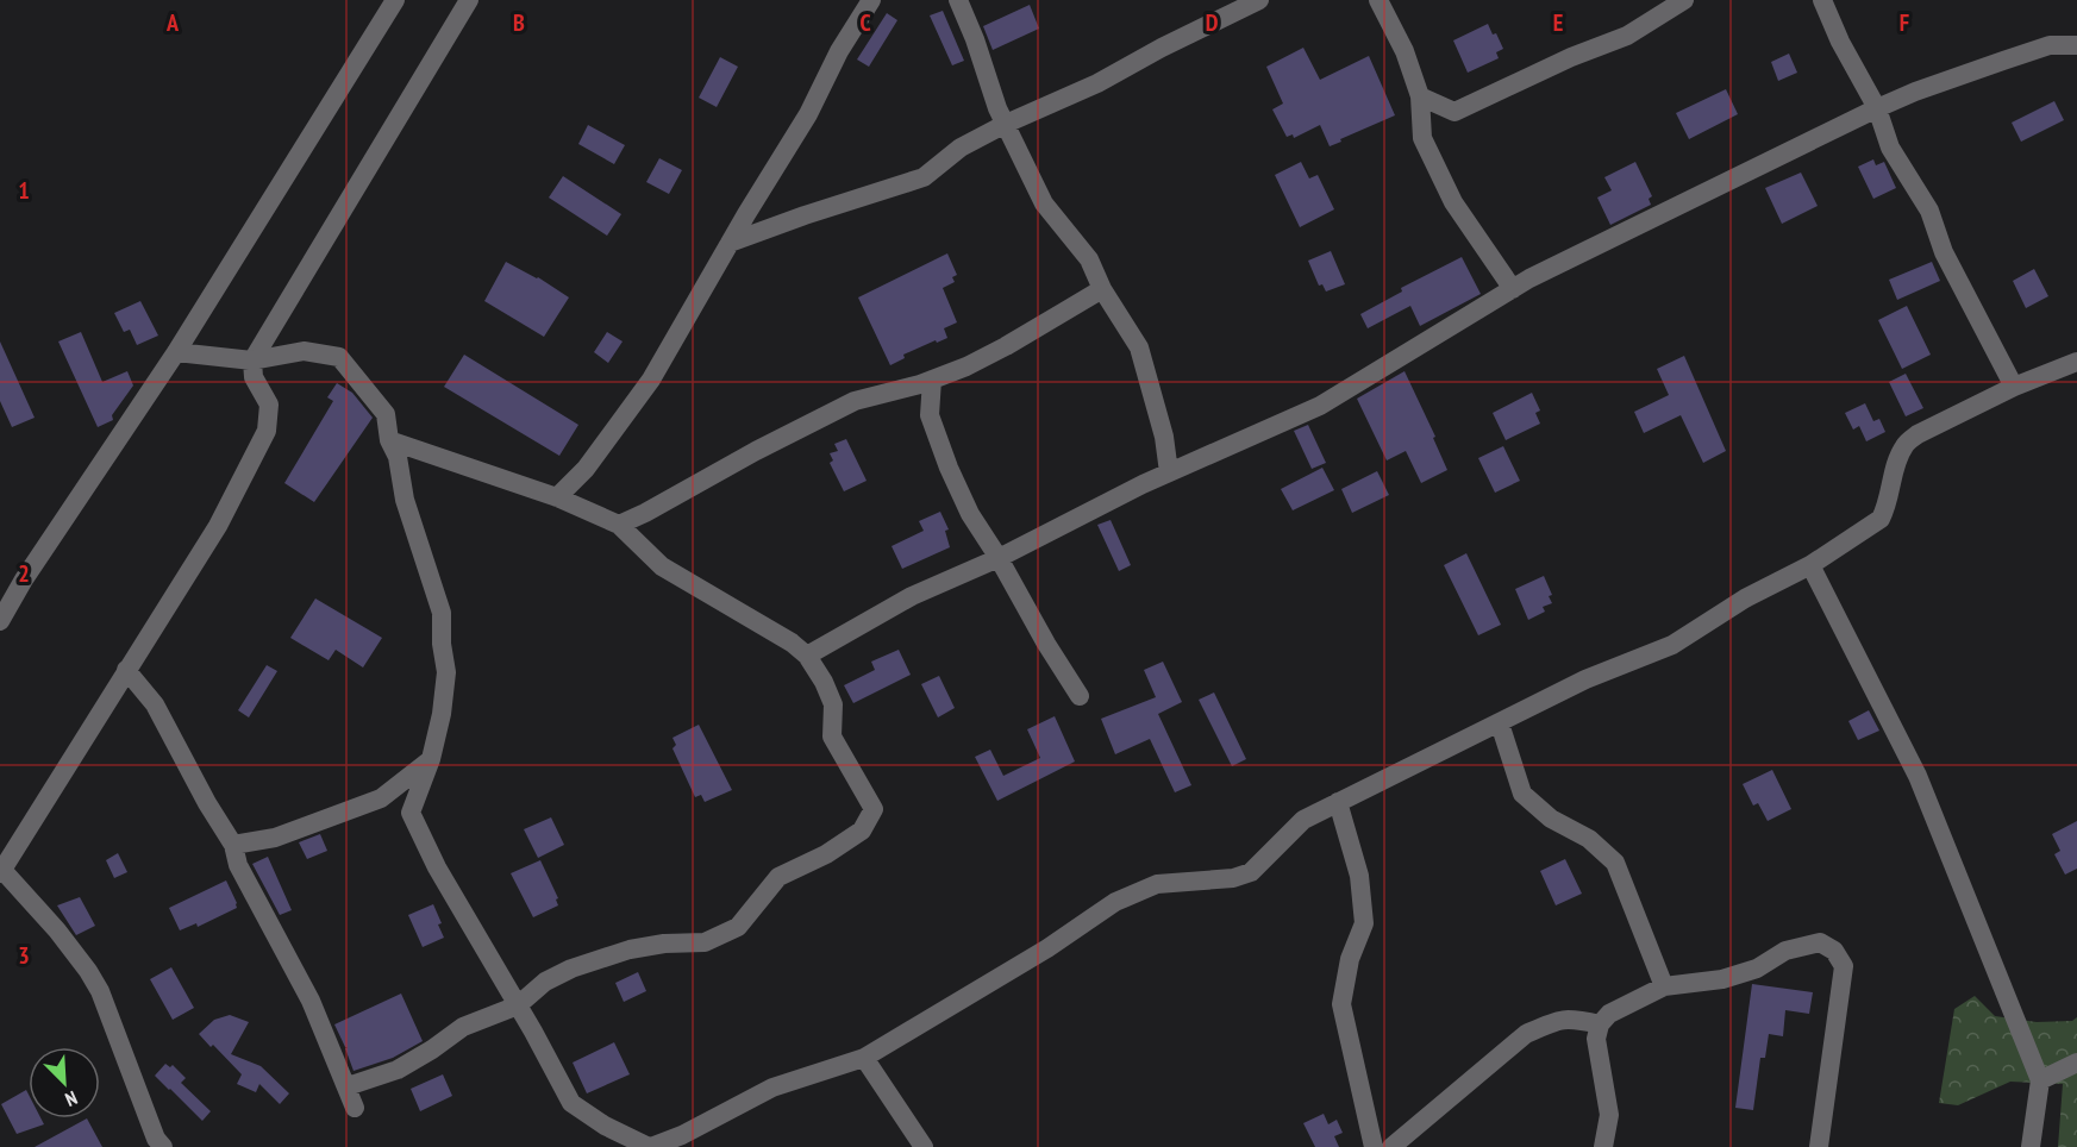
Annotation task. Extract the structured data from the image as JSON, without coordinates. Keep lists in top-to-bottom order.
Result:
{
  "north": "bottom right",
  "grid": {
    "columns": [
      "A",
      "B",
      "C",
      "D",
      "E",
      "F"
    ],
    "rows": ["1", "2", "3"]
  }
}
